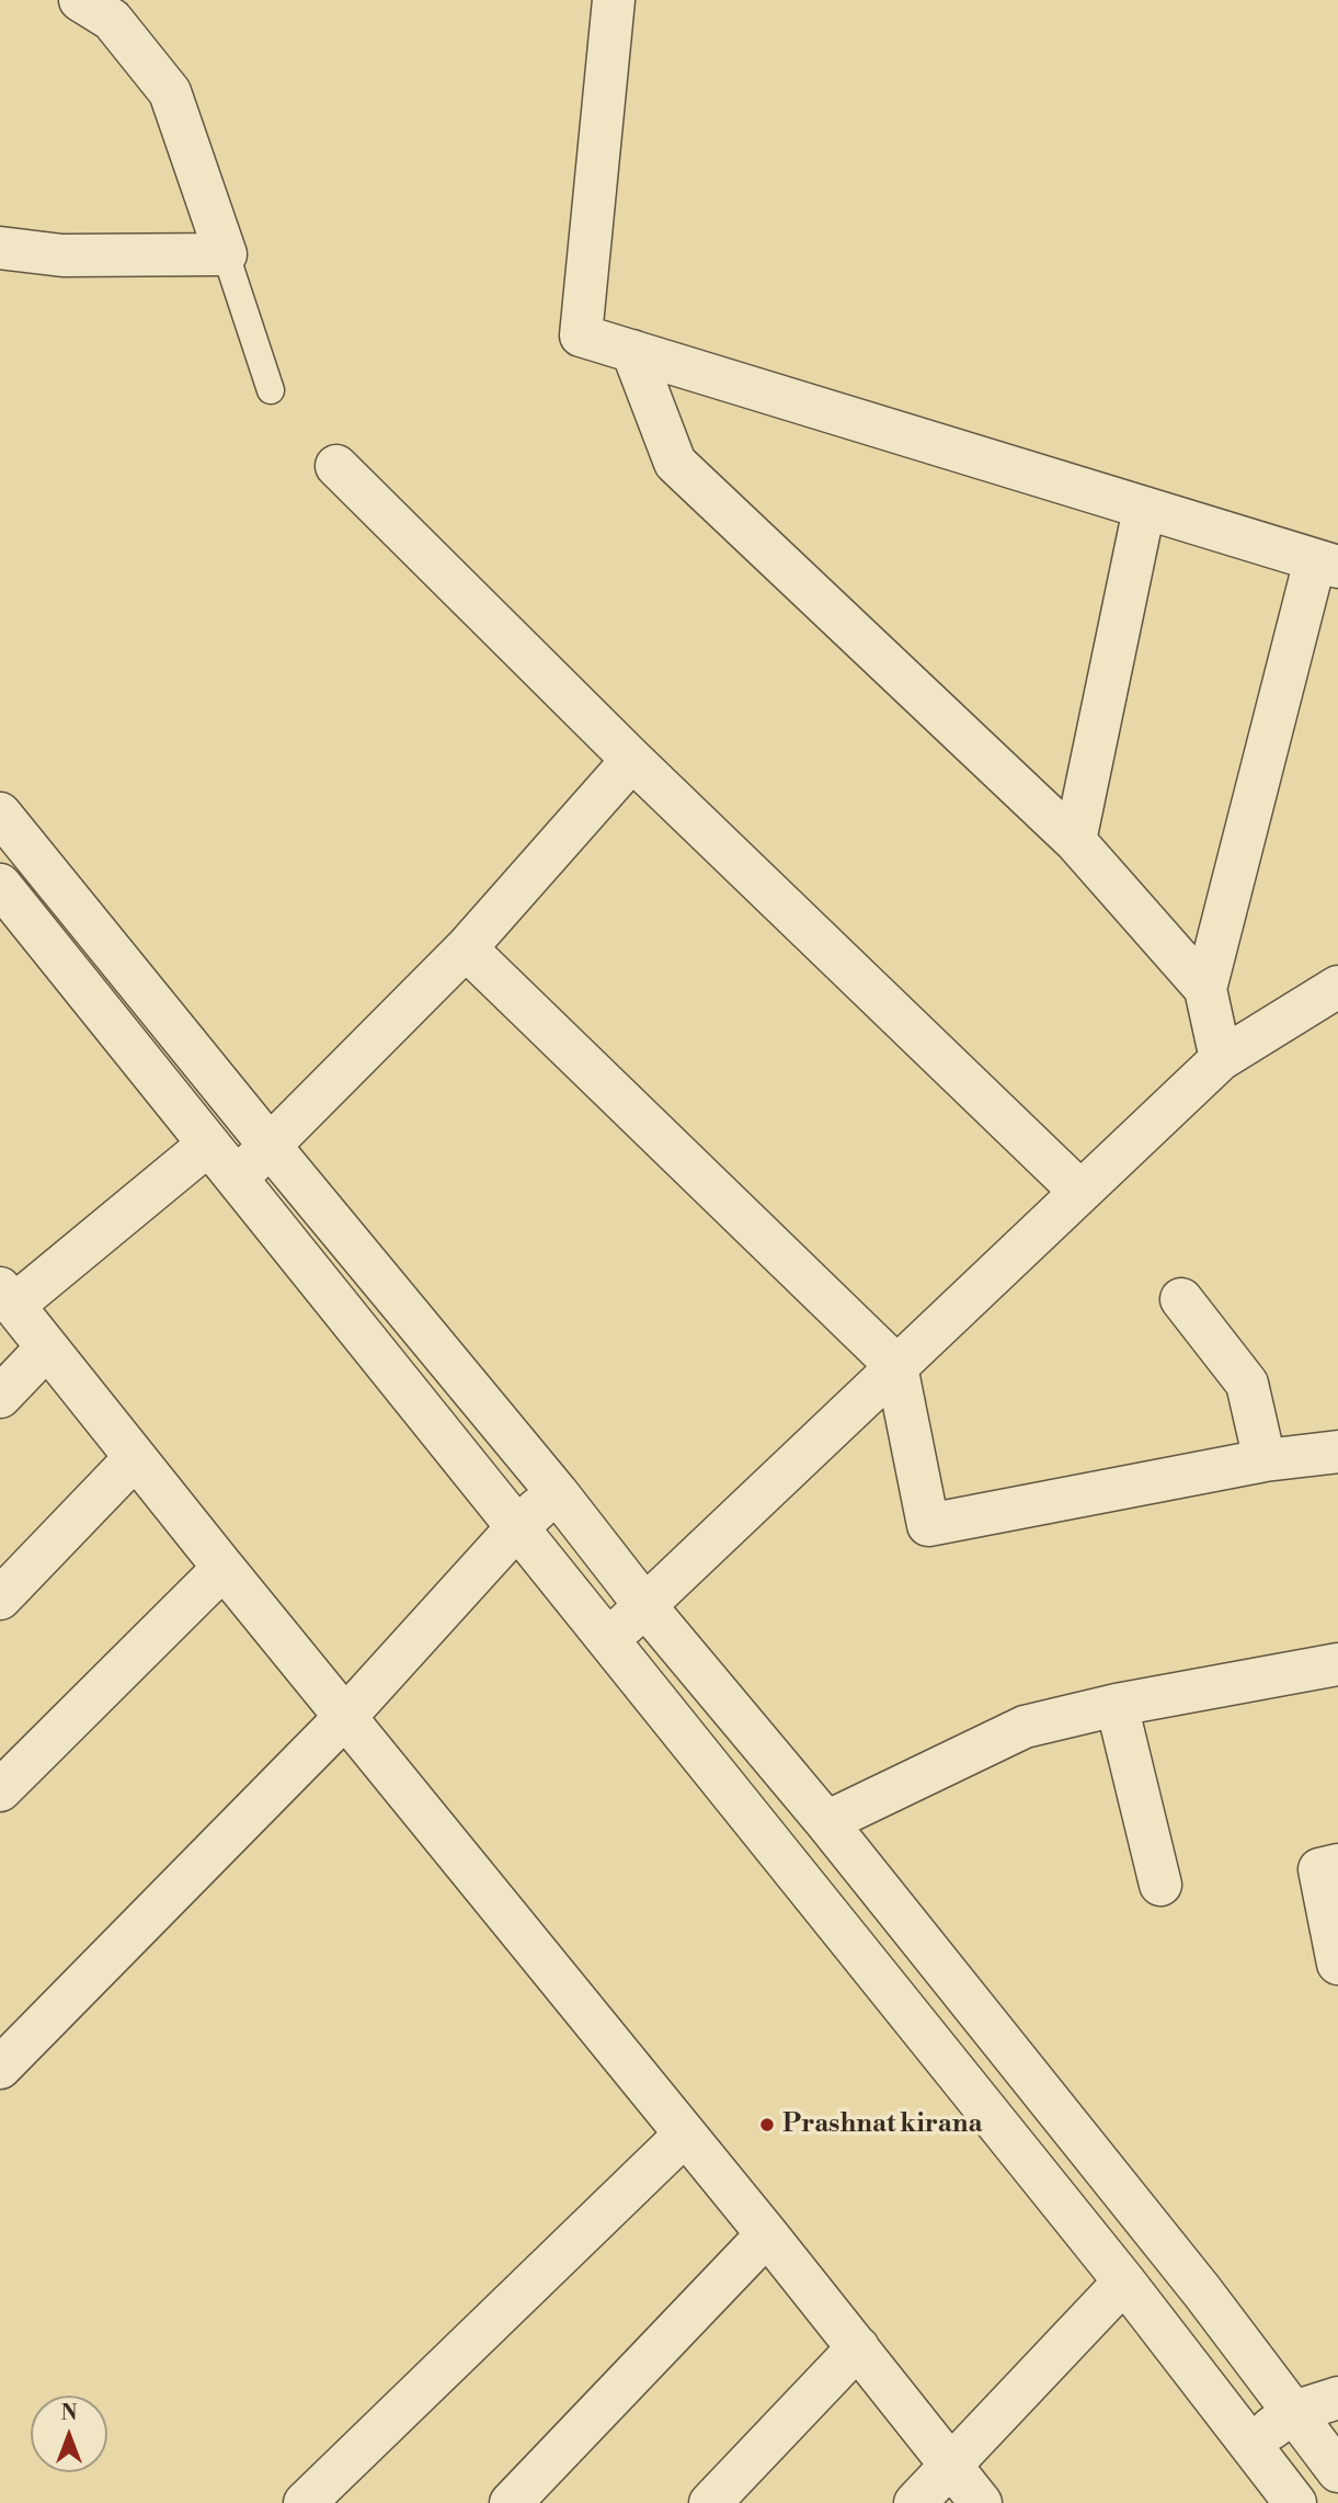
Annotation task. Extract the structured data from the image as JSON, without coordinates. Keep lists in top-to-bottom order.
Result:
{
  "places": ["Prashnat kirana"],
  "north": "top"
}
